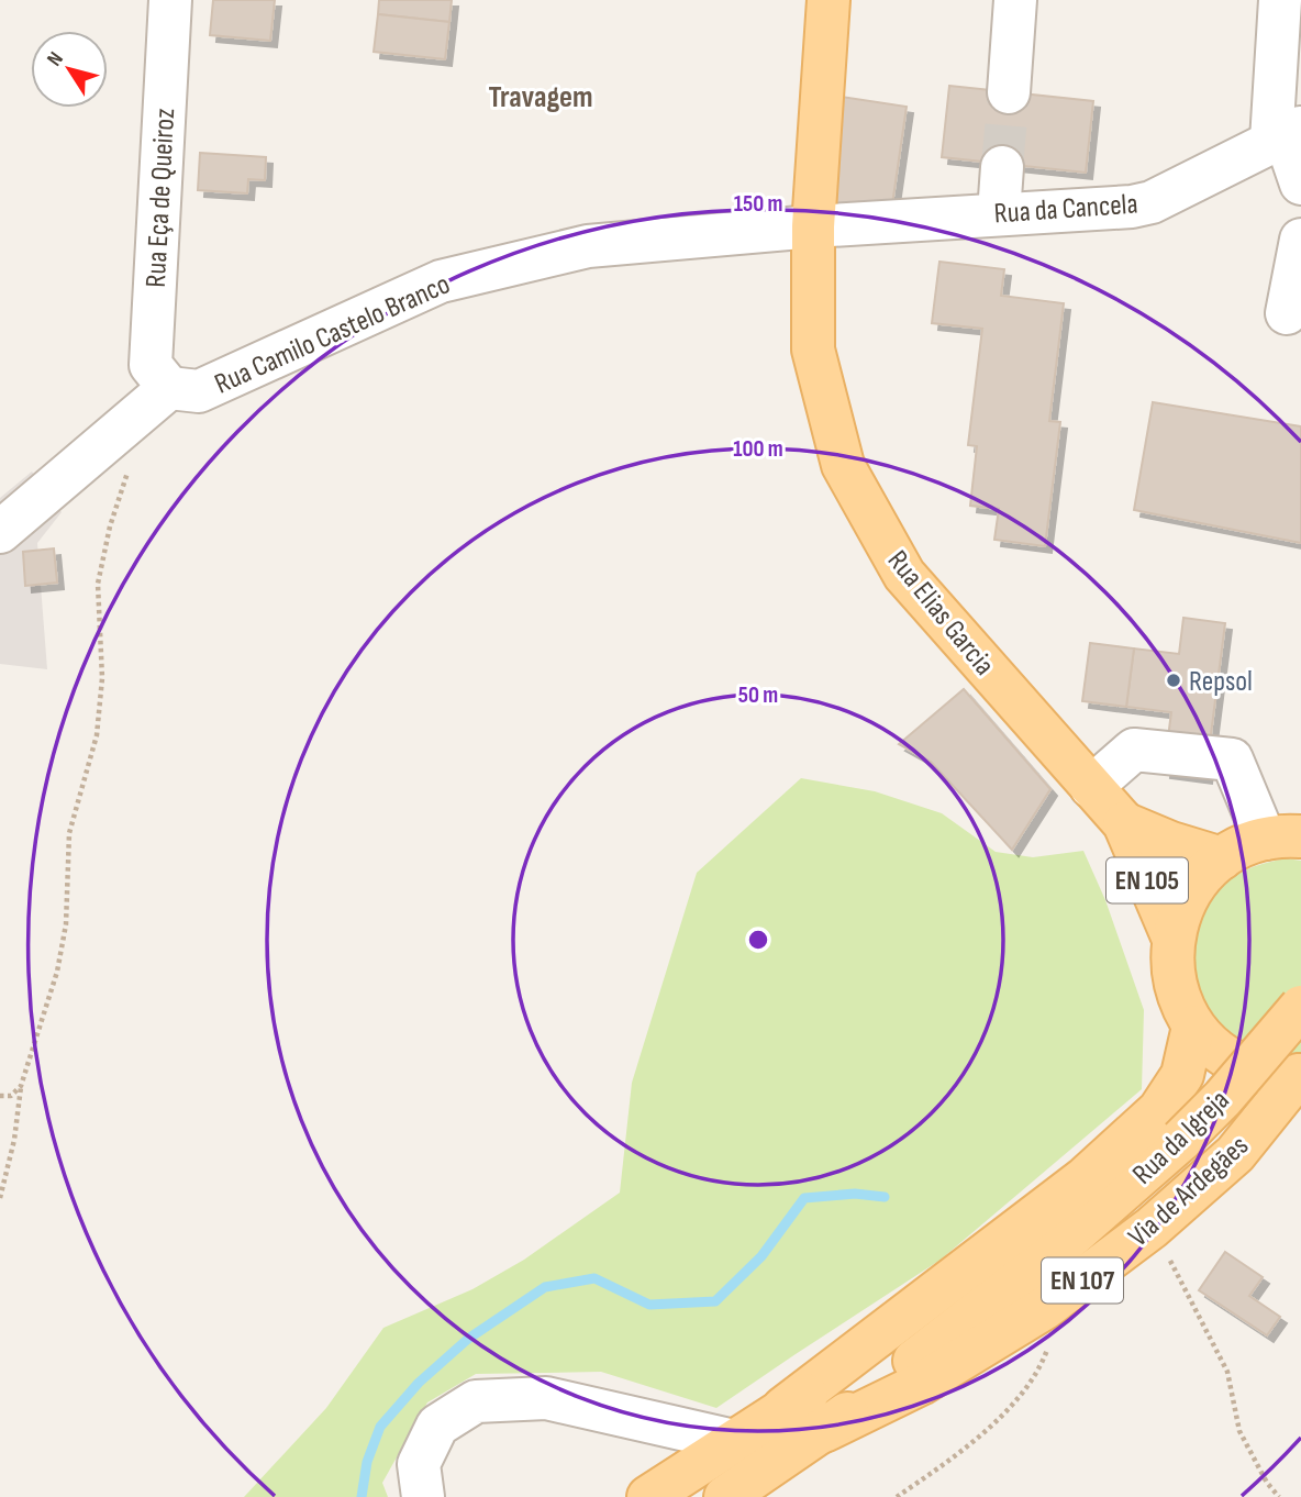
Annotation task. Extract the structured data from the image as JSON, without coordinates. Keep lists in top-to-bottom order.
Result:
{
  "streets": {
    "main road": [
      "Rua Elias Garcia",
      "EN 105",
      "Rua da Igreja",
      "Via de Ardegães",
      "EN 107"
    ],
    "street": ["Rua Eça de Queiroz", "Rua da Cancela", "Rua Camilo Castelo Branco"]
  },
  "crossings": [
    ["Rua Eça de Queiroz", "Rua Camilo Castelo Branco"],
    ["Rua da Cancela", "Rua Camilo Castelo Branco"],
    ["Rua da Cancela", "Rua Elias Garcia"],
    ["Rua Camilo Castelo Branco", "Rua Elias Garcia"],
    ["Rua Elias Garcia", "EN 105"],
    ["EN 105", "Via de Ardegães"],
    ["EN 105", "EN 107"],
    ["Rua da Igreja", "Via de Ardegães"],
    ["Rua da Igreja", "EN 107"],
    ["Via de Ardegães", "EN 107"]
  ],
  "districts": ["Travagem"],
  "places": ["Repsol"],
  "north": "top left",
  "rings": ["150 m", "100 m", "50 m"]
}
